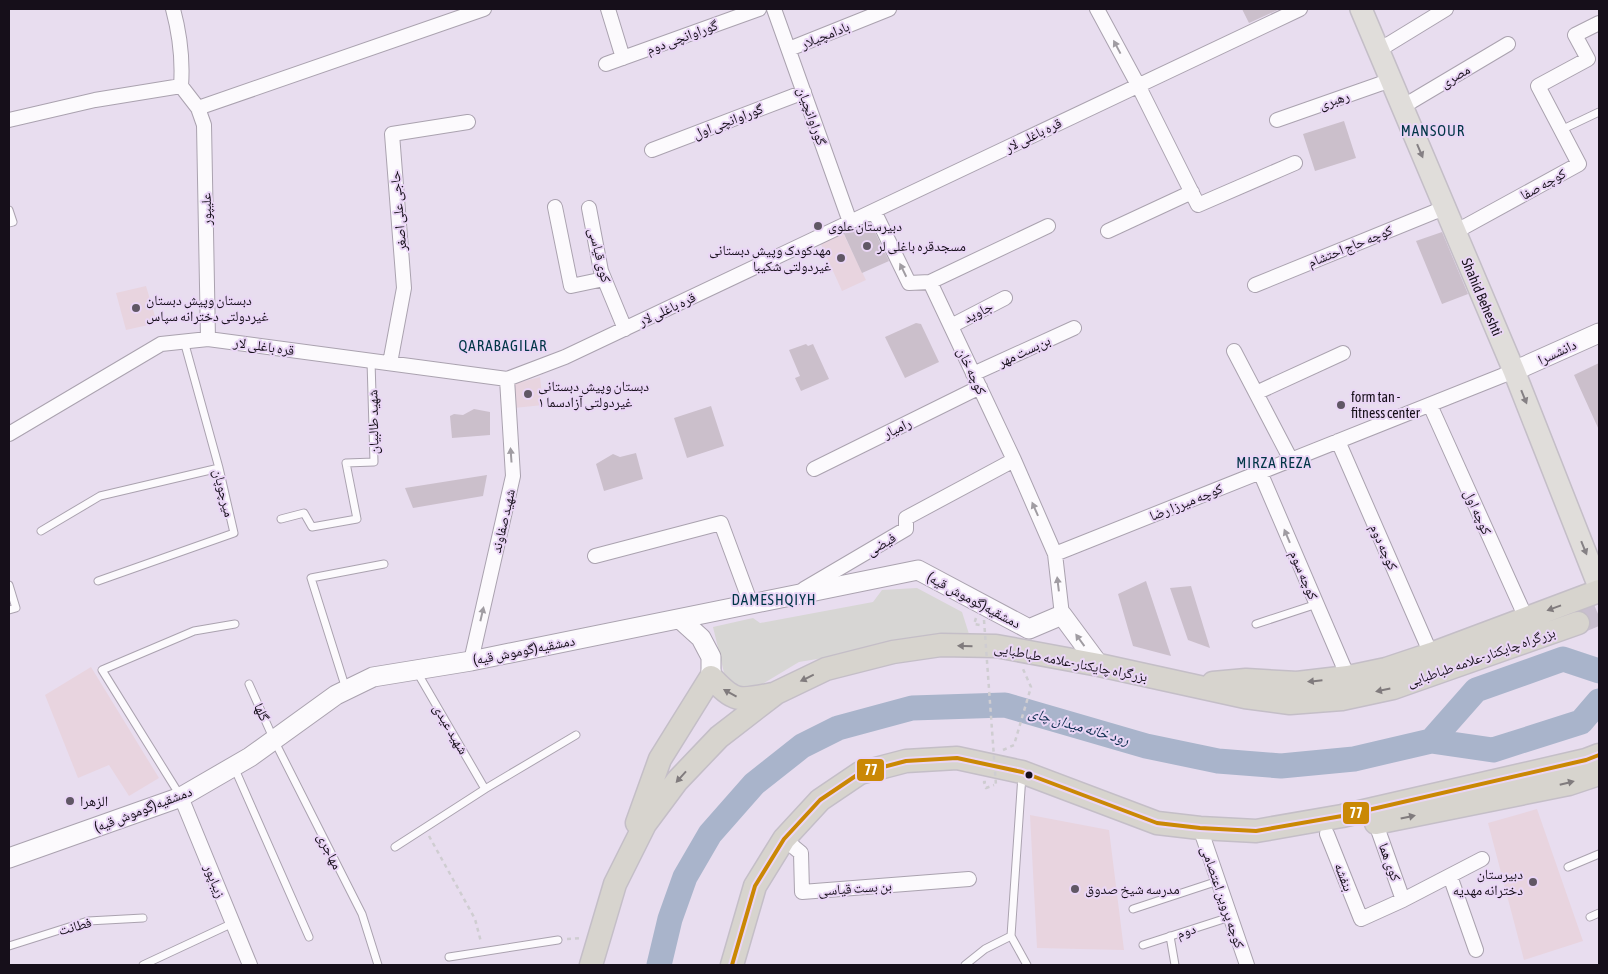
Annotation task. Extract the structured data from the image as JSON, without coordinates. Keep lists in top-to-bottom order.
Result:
{
  "streets": {
    "highway": ["بزرگراه چایکنار-علامه طباطبایی"],
    "main road": ["Shahid Beheshti", "دانشسرا", "دمشقیه(گوموش قیه)"],
    "street": [
      "بادامچیلار",
      "گوراوانچی دوم",
      "مصری",
      "رهبری",
      "گوراوانچیان",
      "گوراوانچی اول",
      "قره باغلی لار",
      "کوچه صفا",
      "علیپور",
      "حاجی علی اصغر",
      "کوچه حاج احتشام",
      "کوی قیاسی",
      "جاوید",
      "بن‌بست مهر",
      "کوچه خان",
      "رامیار",
      "کوچه میرزا رضا",
      "کوچه اول",
      "شهید صفاوند",
      "فیضی",
      "کوچه دوم",
      "کوچه سوم",
      "کوی هما",
      "بنفشه",
      "زیباپور",
      "بن بست قیاسی",
      "کوچه پروین اعتصامی"
    ],
    "lane": [
      "شهید طالبیان",
      "میرچوپان",
      "گلها",
      "شهید عیدی",
      "مهاجری",
      "فطانت",
      "دوم"
    ]
  },
  "crossings": [
    ["بادامچیلار", "گوراوانچیان"],
    ["مصری", "Shahid Beheshti"],
    ["رهبری", "Shahid Beheshti"],
    ["گوراوانچیان", "گوراوانچی اول"],
    ["گوراوانچیان", "قره باغلی لار"],
    ["قره باغلی لار", "علیپور"],
    ["قره باغلی لار", "حاجی علی اصغر"],
    ["قره باغلی لار", "کوی قیاسی"],
    ["قره باغلی لار", "شهید طالبیان"],
    ["قره باغلی لار", "میرچوپان"],
    ["قره باغلی لار", "شهید صفاوند"],
    ["کوچه صفا", "Shahid Beheshti"],
    ["کوچه حاج احتشام", "Shahid Beheshti"],
    ["Shahid Beheshti", "دانشسرا"],
    ["Shahid Beheshti", "کوچه میرزا رضا"],
    ["جاوید", "کوچه خان"],
    ["بن‌بست مهر", "کوچه خان"],
    ["دانشسرا", "کوچه میرزا رضا"],
    ["کوچه خان", "رامیار"],
    ["کوچه خان", "کوچه میرزا رضا"],
    ["کوچه خان", "فیضی"],
    ["کوچه میرزا رضا", "کوچه اول"],
    ["کوچه میرزا رضا", "کوچه دوم"],
    ["کوچه میرزا رضا", "کوچه سوم"],
    ["شهید صفاوند", "دمشقیه(گوموش قیه)"],
    ["فیضی", "دمشقیه(گوموش قیه)"],
    ["دمشقیه(گوموش قیه)", "گلها"],
    ["دمشقیه(گوموش قیه)", "شهید عیدی"],
    ["دمشقیه(گوموش قیه)", "مهاجری"],
    ["دمشقیه(گوموش قیه)", "زیباپور"],
    ["گلها", "مهاجری"],
    ["کوی هما", "بنفشه"],
    ["کوچه پروین اعتصامی", "دوم"]
  ],
  "one_way": ["Shahid Beheshti", "شهید صفاوند", "کوچه سوم"],
  "districts": [
    "MANSOUR",
    "QARABAGILAR",
    "MIRZA REZA",
    "DAMESHQIYH"
  ],
  "water": ["رود خانه میدان چای"],
  "places": [
    "دبیرستان علوی",
    "مسجدقره باغلی لر",
    "مهدکودک وپیش دبستانی غیردولتی شکیبا",
    "دبستان وپیش دبستان غیردولتی دخترانه سپاس",
    "دبستان وپیش دبستانی غیردولتی آزادسما ۱",
    "form tan - fitness center",
    "الزهرا",
    "دبیرستان دخترانه مهدیه",
    "مدرسه شیخ صدوق"
  ],
  "lines": ["transit line 77"]
}
